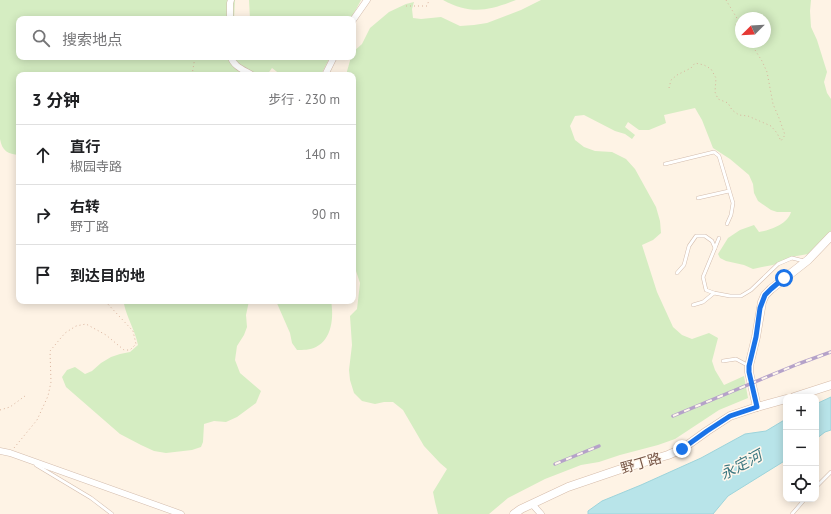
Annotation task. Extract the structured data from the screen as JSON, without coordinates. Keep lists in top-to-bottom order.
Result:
{
  "streets": {
    "main road": ["野丁路"]
  },
  "water": ["永定河"],
  "north": "bottom left",
  "page": {
    "search": "搜索地点",
    "heading": ["3 分钟", "步行 · 230 m"],
    "list": [
      ["直行", "椒园寺路", "140 m"],
      ["右转", "野丁路", "90 m"],
      "到达目的地"
    ],
    "map_buttons": ["+", "−"]
  }
}
